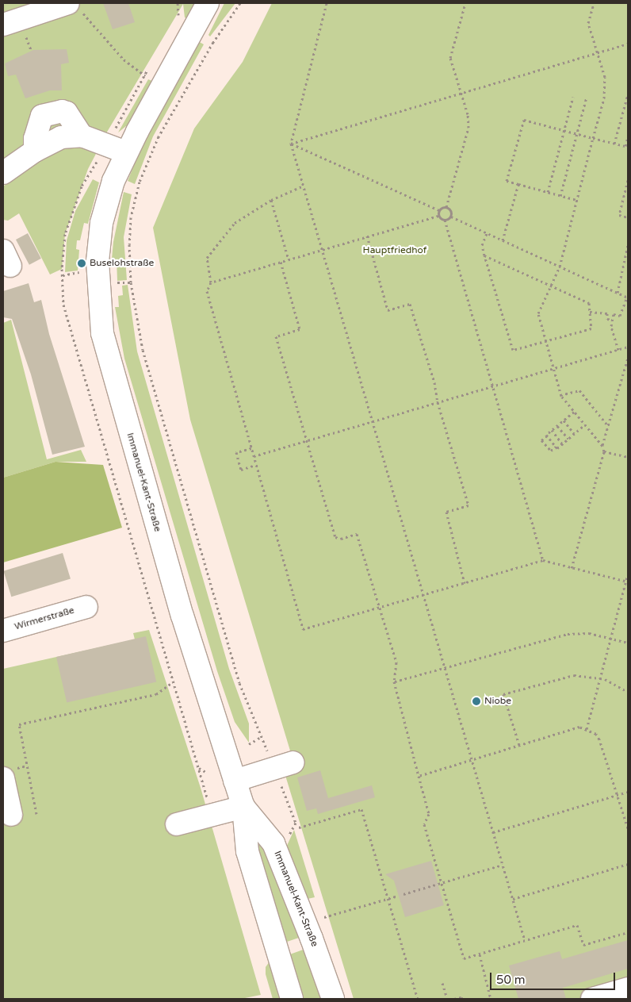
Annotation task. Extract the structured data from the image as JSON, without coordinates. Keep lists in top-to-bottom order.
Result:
{
  "streets": {
    "street": ["Immanuel-Kant-Straße", "Wirmerstraße"]
  },
  "parks": ["Hauptfriedhof"],
  "places": ["Buselohstraße", "Niobe"],
  "scale_bar": "50 m"
}
